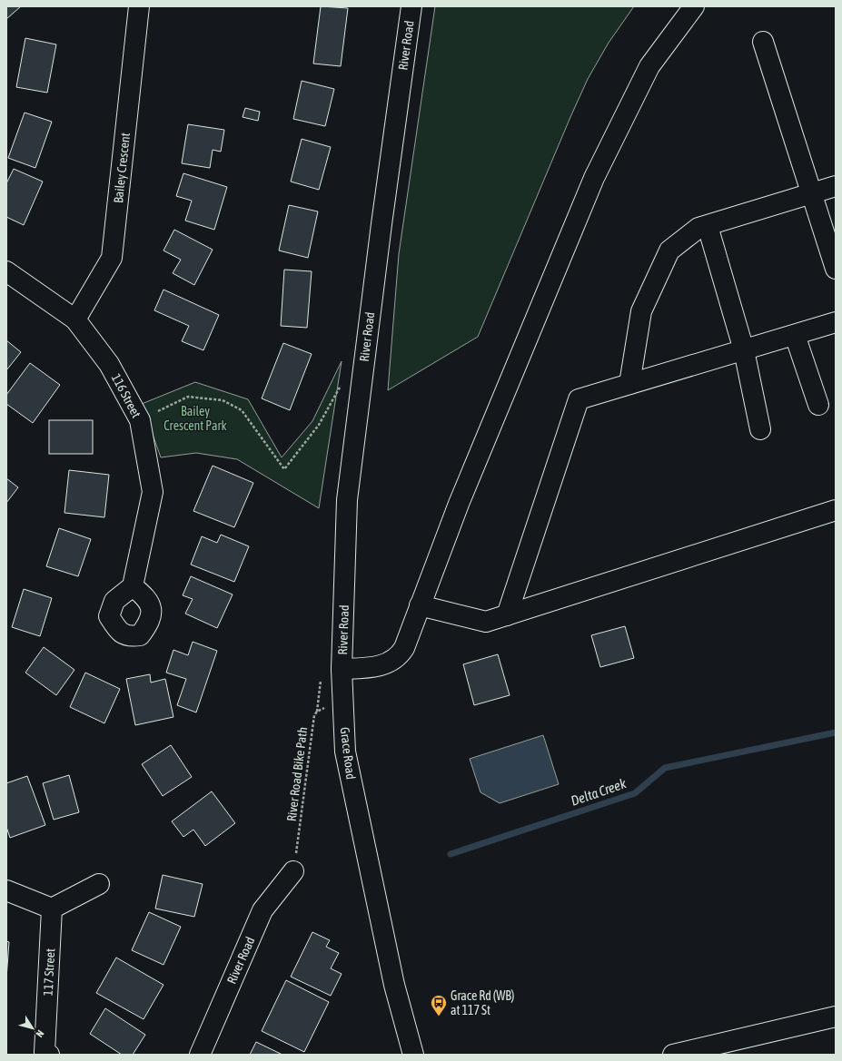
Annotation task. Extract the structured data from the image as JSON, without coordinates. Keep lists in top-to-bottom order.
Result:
{
  "streets": {
    "street": [
      "River Road",
      "Bailey Crescent",
      "116 Street",
      "Grace Road",
      "117 Street"
    ],
    "path": ["River Road Bike Path"]
  },
  "crossings": [
    ["River Road", "Grace Road"],
    ["Bailey Crescent", "116 Street"]
  ],
  "water": ["Delta Creek"],
  "parks": ["Bailey Crescent Park"],
  "places": {
    "bus stop": ["Grace Rd (WB) at 117 St"]
  },
  "north": "bottom right"
}
